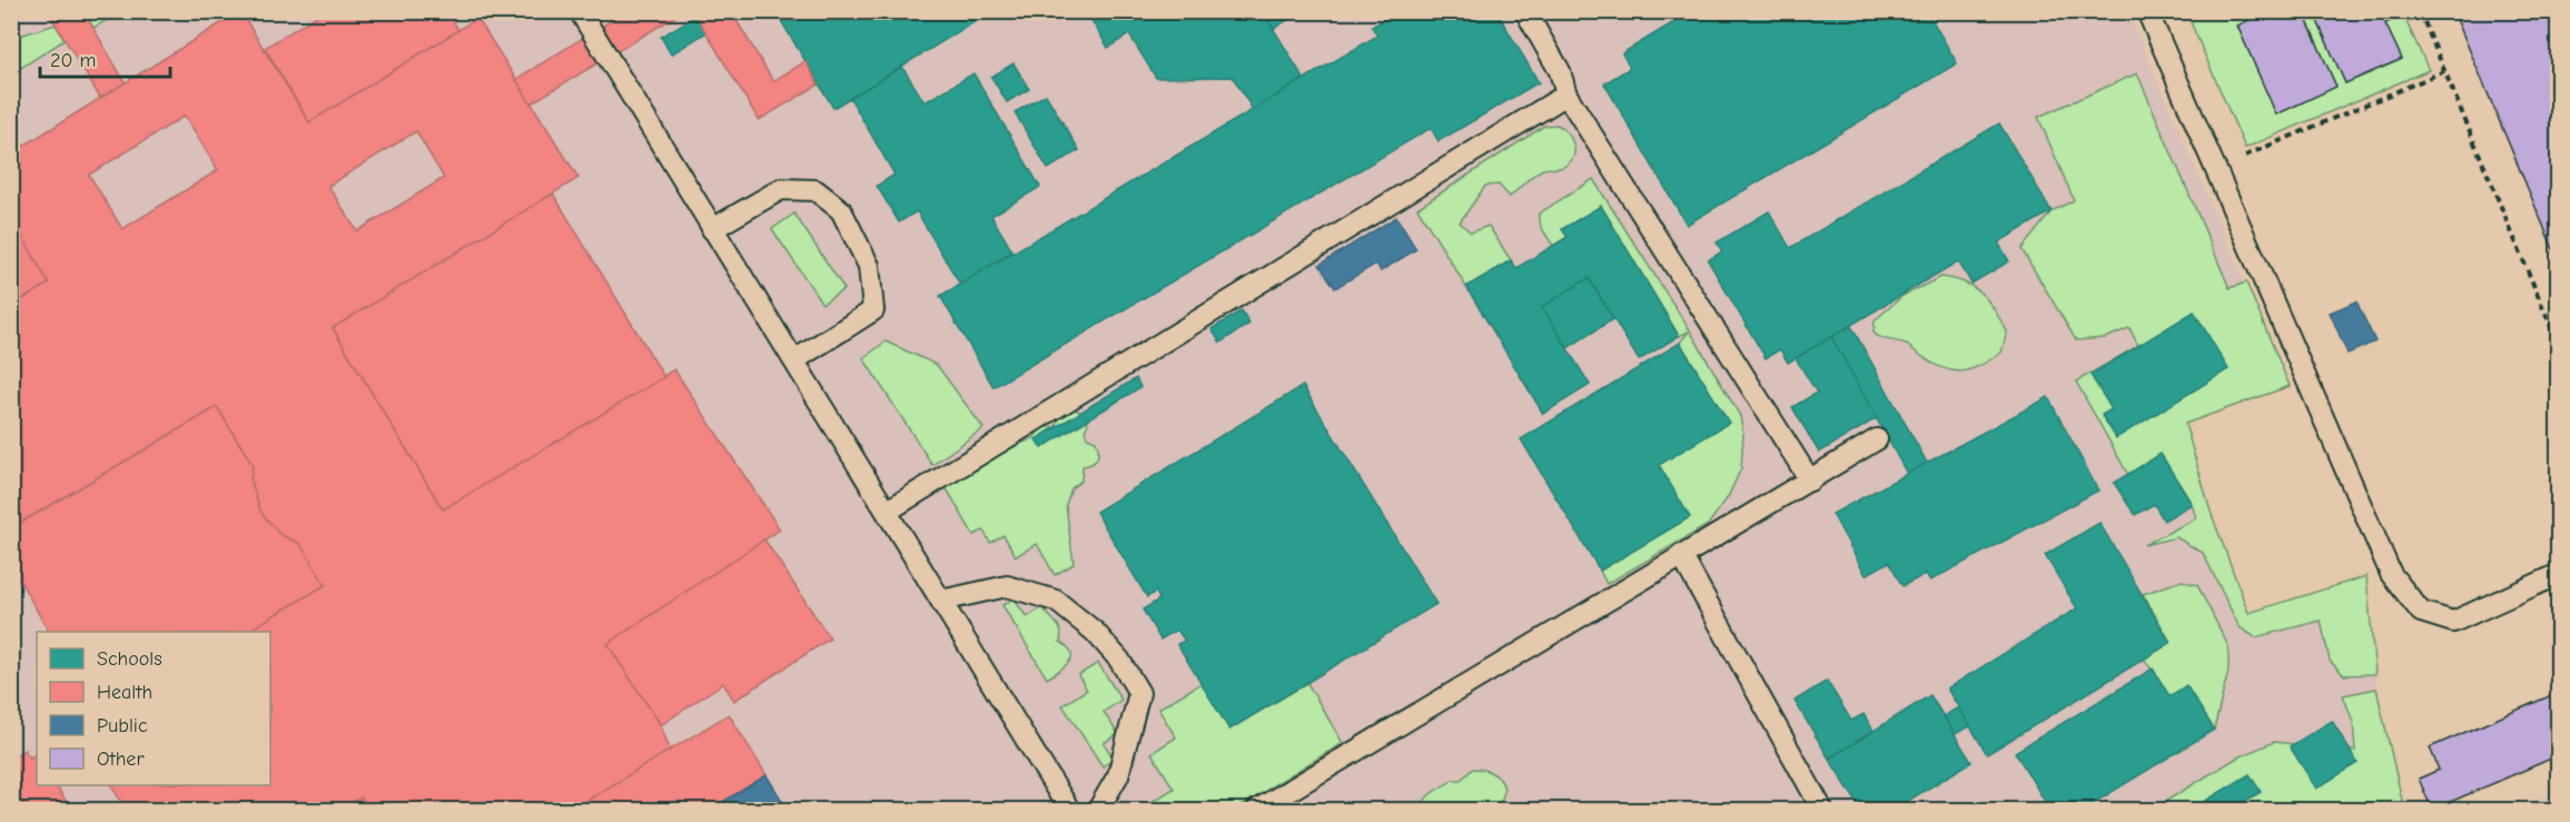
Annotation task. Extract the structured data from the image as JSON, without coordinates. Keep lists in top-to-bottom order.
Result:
{
  "legend": [
    "Schools",
    "Health",
    "Public",
    "Other"
  ],
  "scale_bar": "20 m"
}
